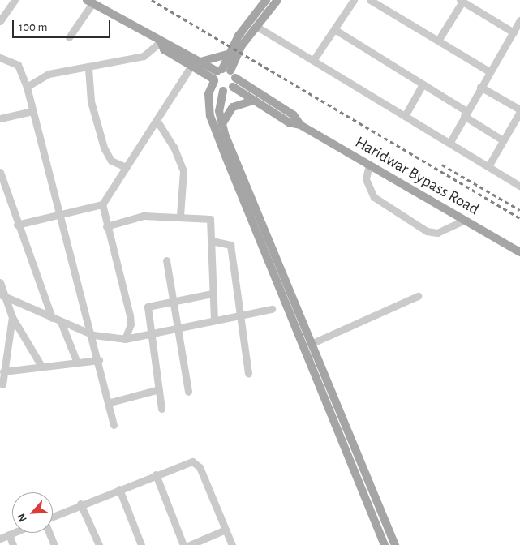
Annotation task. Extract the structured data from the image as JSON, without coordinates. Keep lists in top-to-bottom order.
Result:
{
  "streets": {
    "main road": ["Haridwar Bypass Road"]
  },
  "scale_bar": "100 m",
  "north": "bottom left"
}
